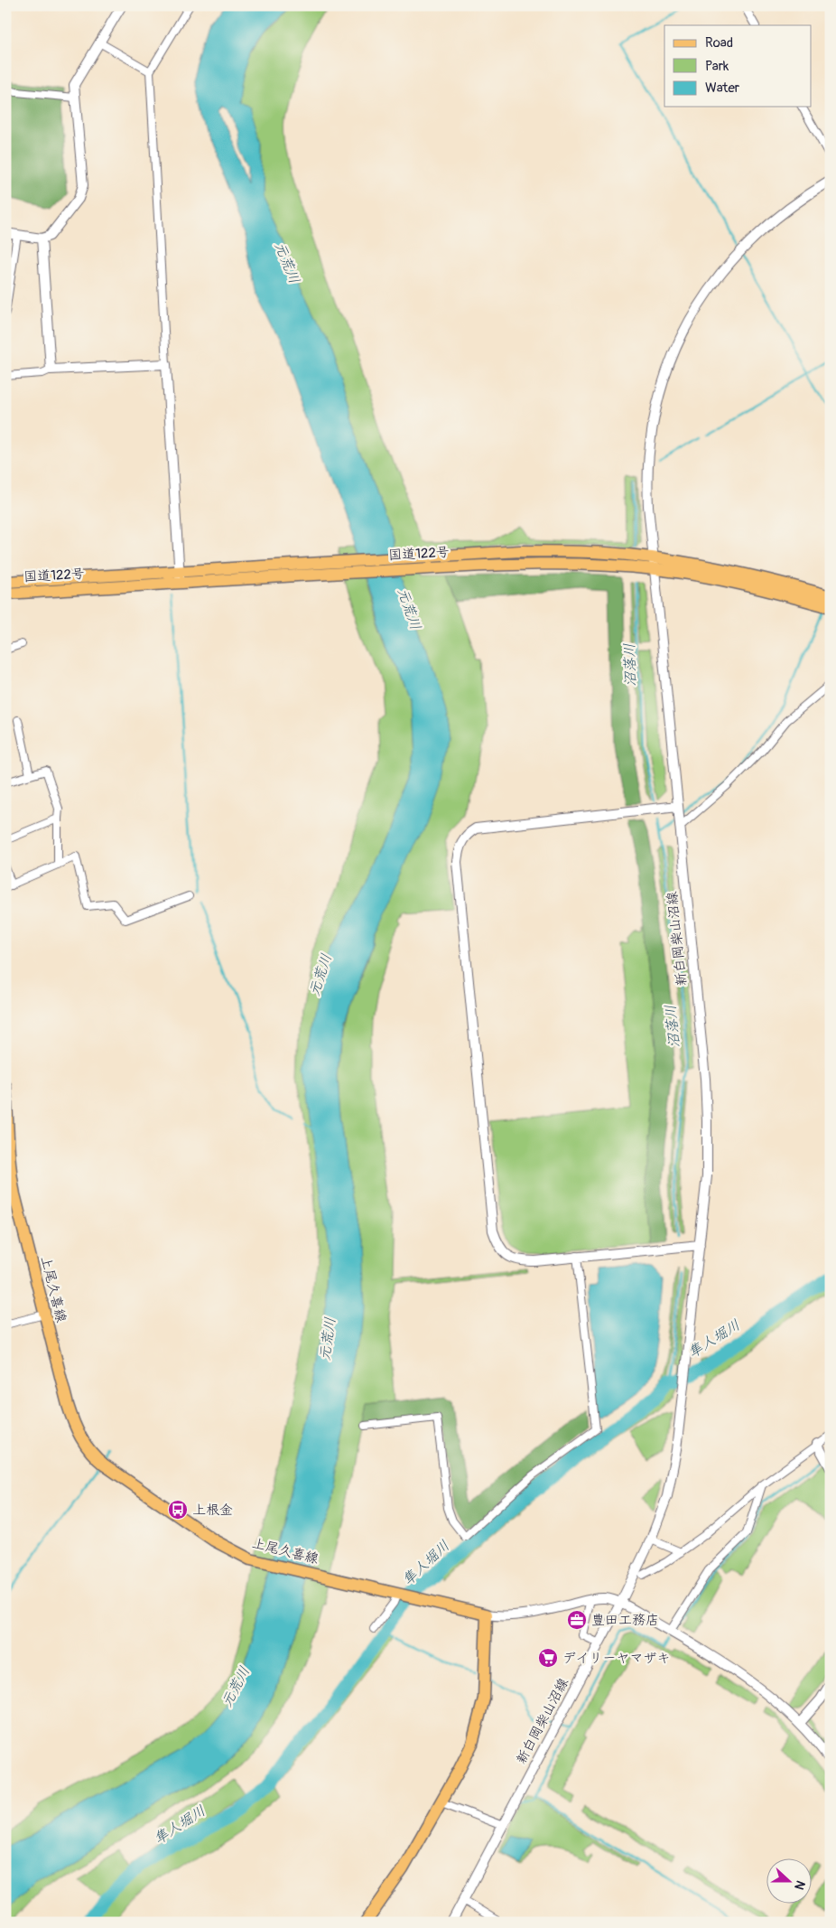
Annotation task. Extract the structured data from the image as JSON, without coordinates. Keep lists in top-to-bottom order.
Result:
{
  "streets": {
    "main road": ["国道122号", "上尾久喜線"],
    "street": ["新白岡柴山沼線"]
  },
  "crossings": [
    ["国道122号", "新白岡柴山沼線"]
  ],
  "water": ["元荒川", "沼落川", "隼人堀川"],
  "places": {
    "bus stop": ["上根金"],
    "office": ["豊田工務店"],
    "supermarket": ["デイリーヤマザキ"]
  },
  "legend": ["Road", "Park", "Water"],
  "north": "right"
}
